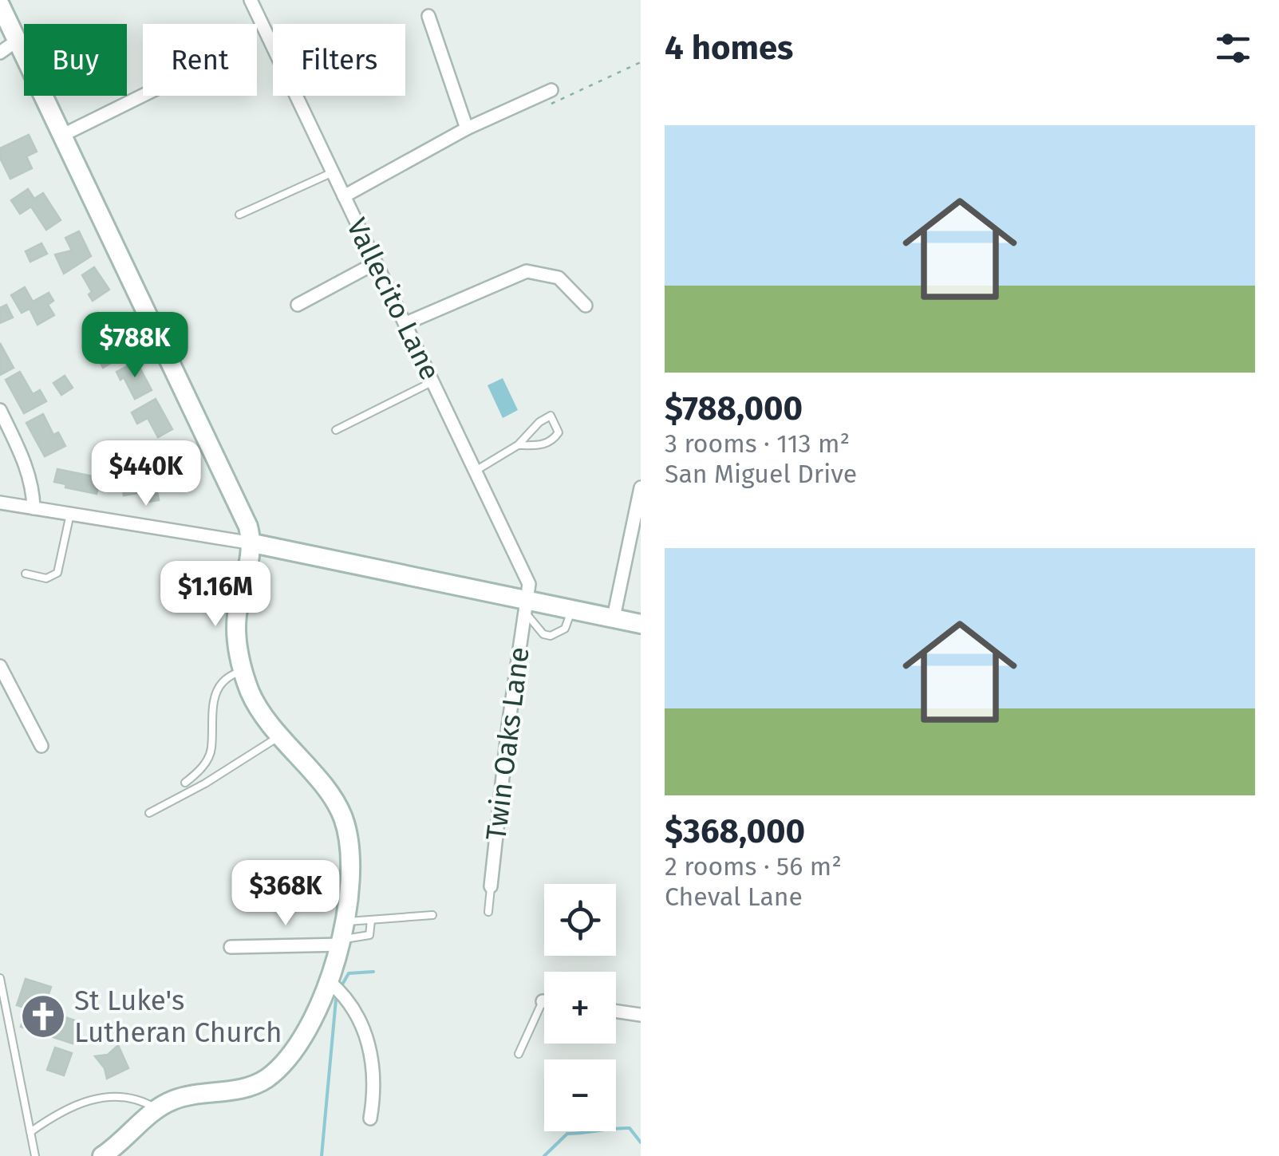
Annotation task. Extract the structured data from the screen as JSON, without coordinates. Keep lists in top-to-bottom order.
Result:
{
  "streets": {
    "street": ["Vallecito Lane", "Twin Oaks Lane"]
  },
  "crossings": [
    ["Vallecito Lane", "Twin Oaks Lane"]
  ],
  "places": {
    "church": ["St Luke's Lutheran Church"]
  },
  "page": {
    "heading": "4 homes",
    "chip": ["Buy", "Rent", "Filters"],
    "list": [
      {
        "name": "$788,000",
        "note": "3 rooms · 113 m² · San Miguel Drive"
      },
      {
        "name": "$368,000",
        "note": "2 rooms · 56 m² · Cheval Lane"
      }
    ],
    "price": [
      "$788K",
      "$440K",
      "$1.16M",
      "$368K"
    ],
    "map_buttons": ["+", "−"]
  }
}
